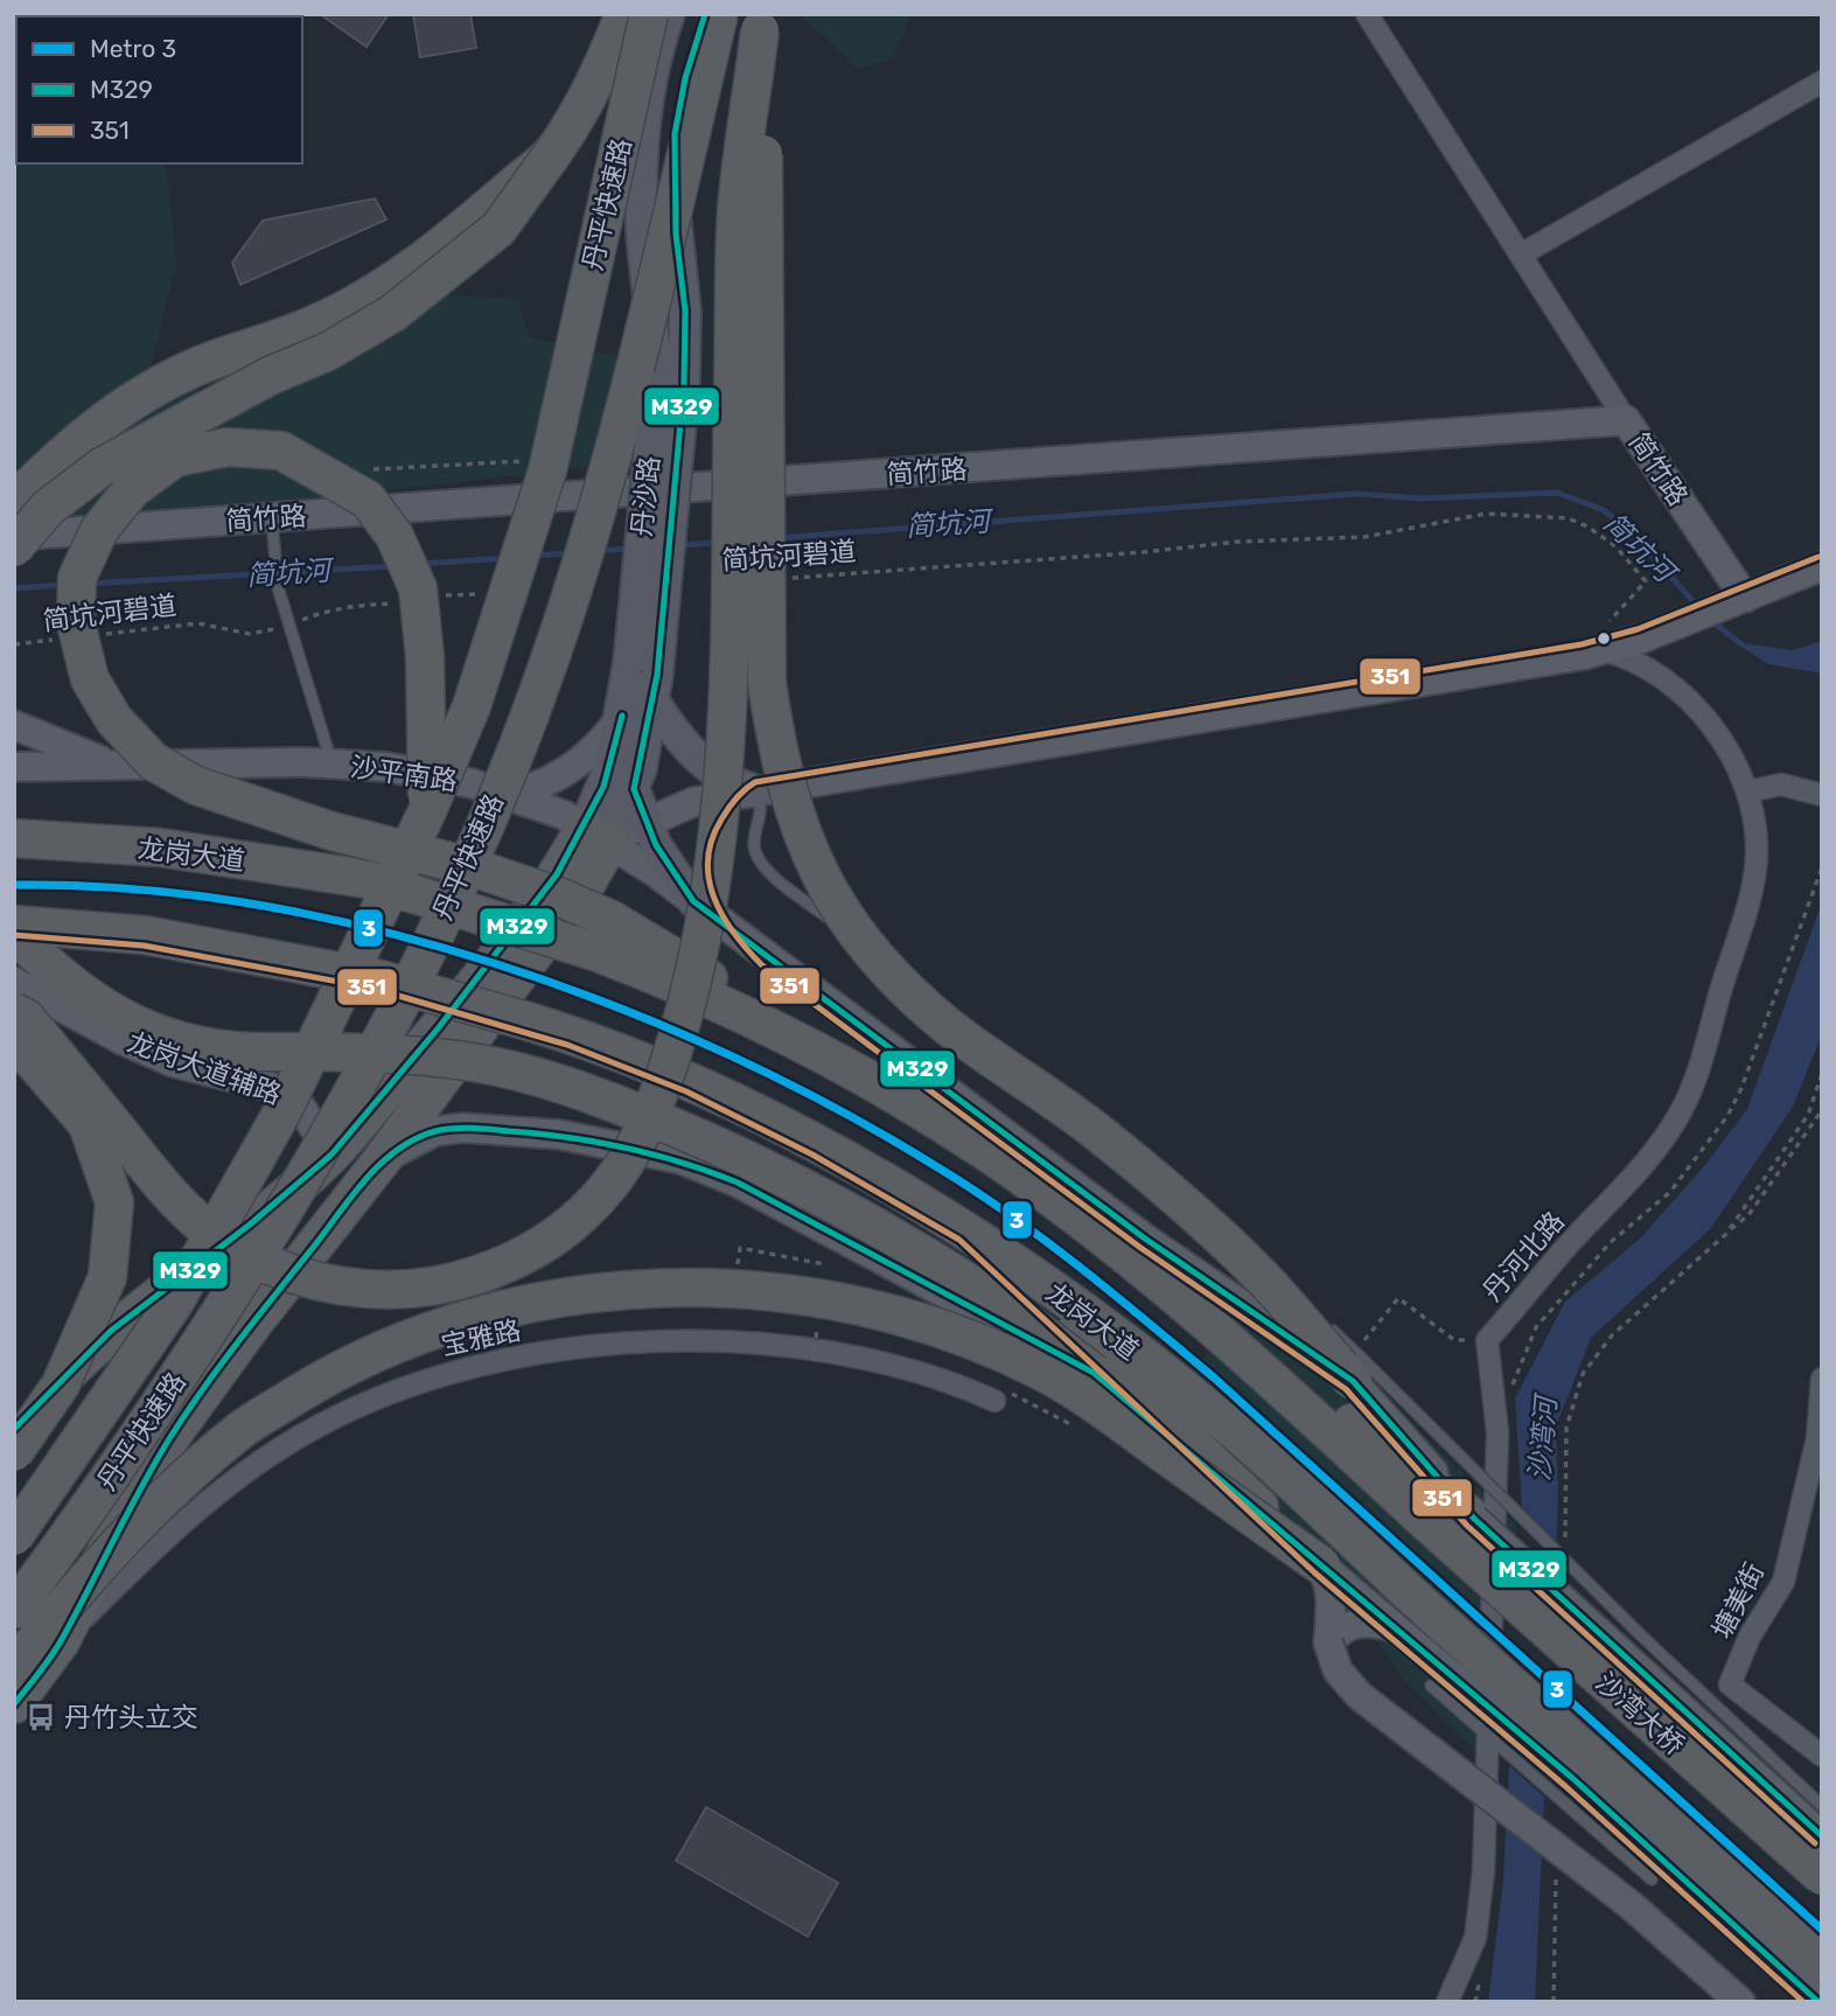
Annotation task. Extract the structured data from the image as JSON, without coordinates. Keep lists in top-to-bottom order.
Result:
{
  "streets": {
    "highway": ["丹平快速路", "龙岗大道", "沙湾大桥"],
    "main road": [
      "简竹路",
      "丹沙路",
      "沙平南路",
      "龙岗大道辅路"
    ],
    "street": ["丹河北路", "宝雅路", "塘美街"],
    "path": ["简坑河碧道"]
  },
  "crossings": [
    ["丹沙路", "沙平南路"],
    ["简坑河碧道", "丹河北路"]
  ],
  "water": ["简坑河", "沙湾河"],
  "places": {
    "bus stop": ["丹竹头立交"]
  },
  "lines": ["transit line M329", "transit line 351", "metro line 3"],
  "legend": ["Metro 3", "M329", "351"]
}
